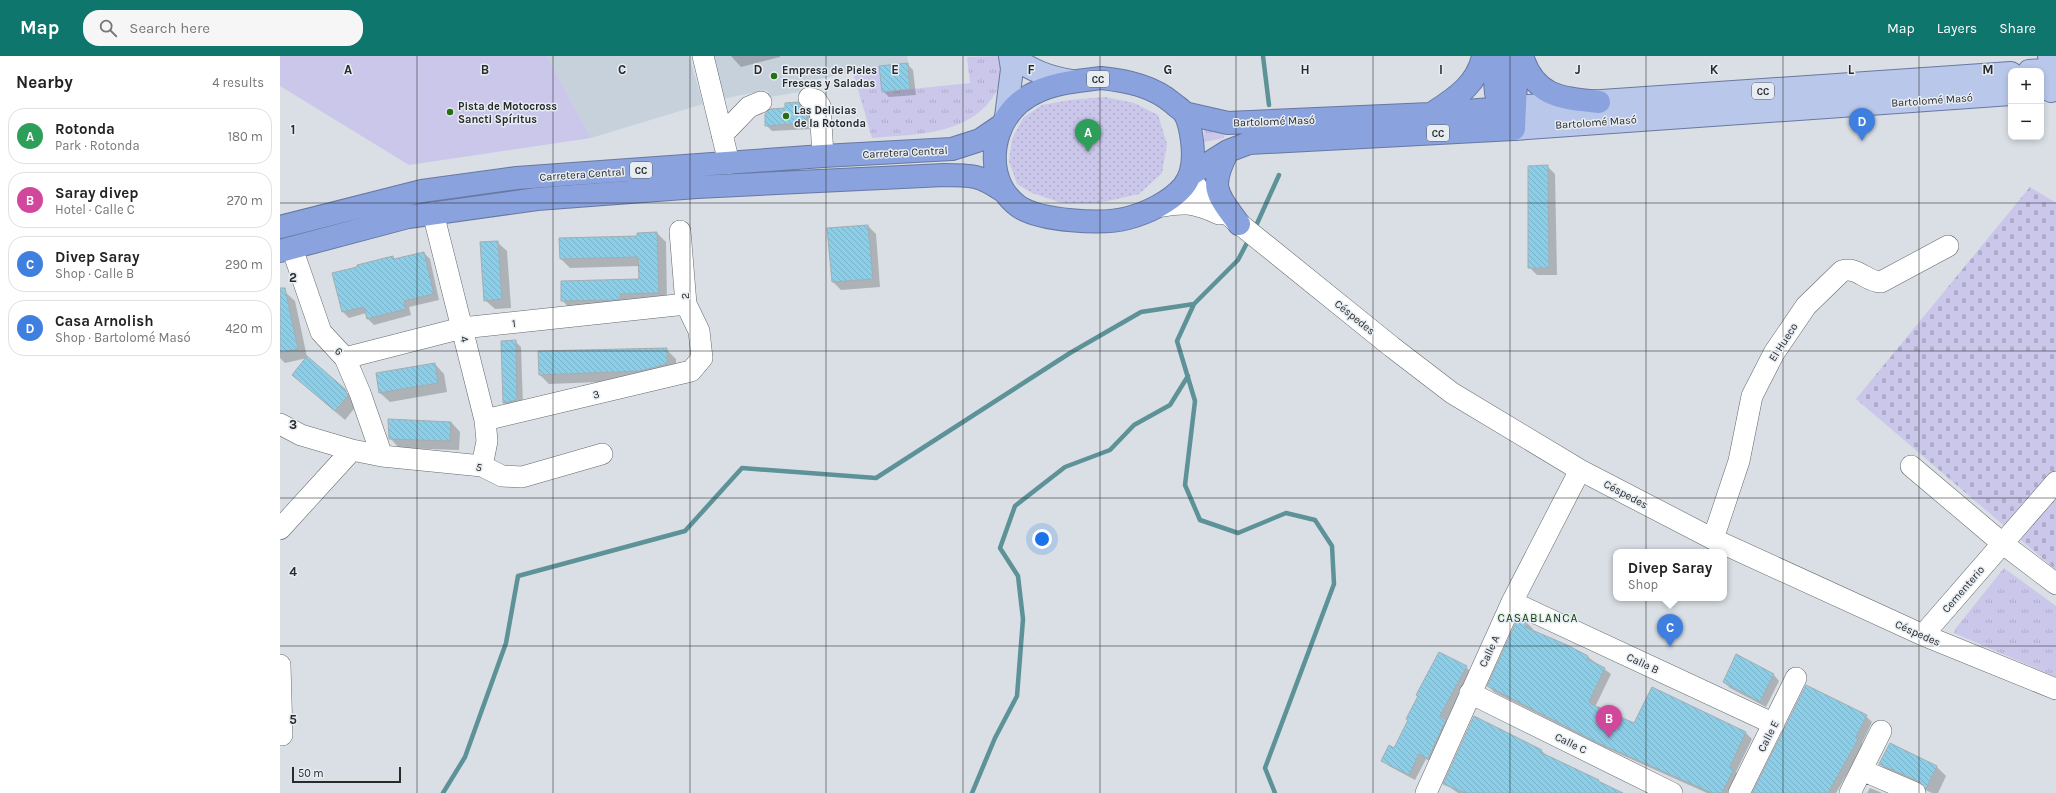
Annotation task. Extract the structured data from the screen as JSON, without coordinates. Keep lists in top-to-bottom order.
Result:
{
  "streets": {
    "highway": ["CC", "Bartolomé Masó", "Carretera Central"],
    "street": [
      "2",
      "Céspedes",
      "1",
      "4",
      "El Hueco",
      "6",
      "3",
      "5",
      "Cementerio",
      "Calle A",
      "Calle B",
      "Calle E",
      "Calle C"
    ]
  },
  "crossings": [
    ["CC", "Bartolomé Masó"],
    ["CC", "Carretera Central"],
    ["CC", "Céspedes"],
    ["Bartolomé Masó", "Céspedes"],
    ["Carretera Central", "4"],
    ["Carretera Central", "6"],
    ["2", "1"],
    ["2", "3"],
    ["Céspedes", "El Hueco"],
    ["Céspedes", "Cementerio"],
    ["Céspedes", "Calle A"],
    ["1", "4"],
    ["1", "6"],
    ["4", "3"],
    ["4", "5"],
    ["6", "5"],
    ["Calle A", "Calle B"],
    ["Calle A", "Calle C"],
    ["Calle B", "Calle E"]
  ],
  "districts": ["CASABLANCA"],
  "places": ["Empresa de Pieles Frescas y Saladas", "Pista de Motocross Sancti Spíritus", "Las Delicias de la Rotonda"],
  "scale_bar": "50 m",
  "page": {
    "header": "Map",
    "search": "Search here",
    "nav": ["Map", "Layers", "Share"],
    "heading": ["Nearby", "4 results"],
    "map_buttons": ["+", "−"],
    "list": [
      {
        "mark": "A",
        "name": "Rotonda",
        "note": "Park · Rotonda",
        "value": "180 m"
      },
      {
        "mark": "B",
        "name": "Saray divep",
        "note": "Hotel · Calle C",
        "value": "270 m"
      },
      {
        "mark": "C",
        "name": "Divep Saray",
        "note": "Shop · Calle B",
        "value": "290 m"
      },
      {
        "mark": "D",
        "name": "Casa Arnolish",
        "note": "Shop · Bartolomé Masó",
        "value": "420 m"
      }
    ],
    "pins": [
      "D",
      "A",
      "C",
      "B"
    ],
    "popup": ["Divep Saray", "Shop"],
    "scale": "50 m"
  },
  "grid": {
    "columns": [
      "A",
      "B",
      "C",
      "D",
      "E",
      "F",
      "G",
      "H",
      "I",
      "J",
      "K",
      "L",
      "M"
    ],
    "rows": [
      "1",
      "2",
      "3",
      "4",
      "5"
    ]
  }
}
